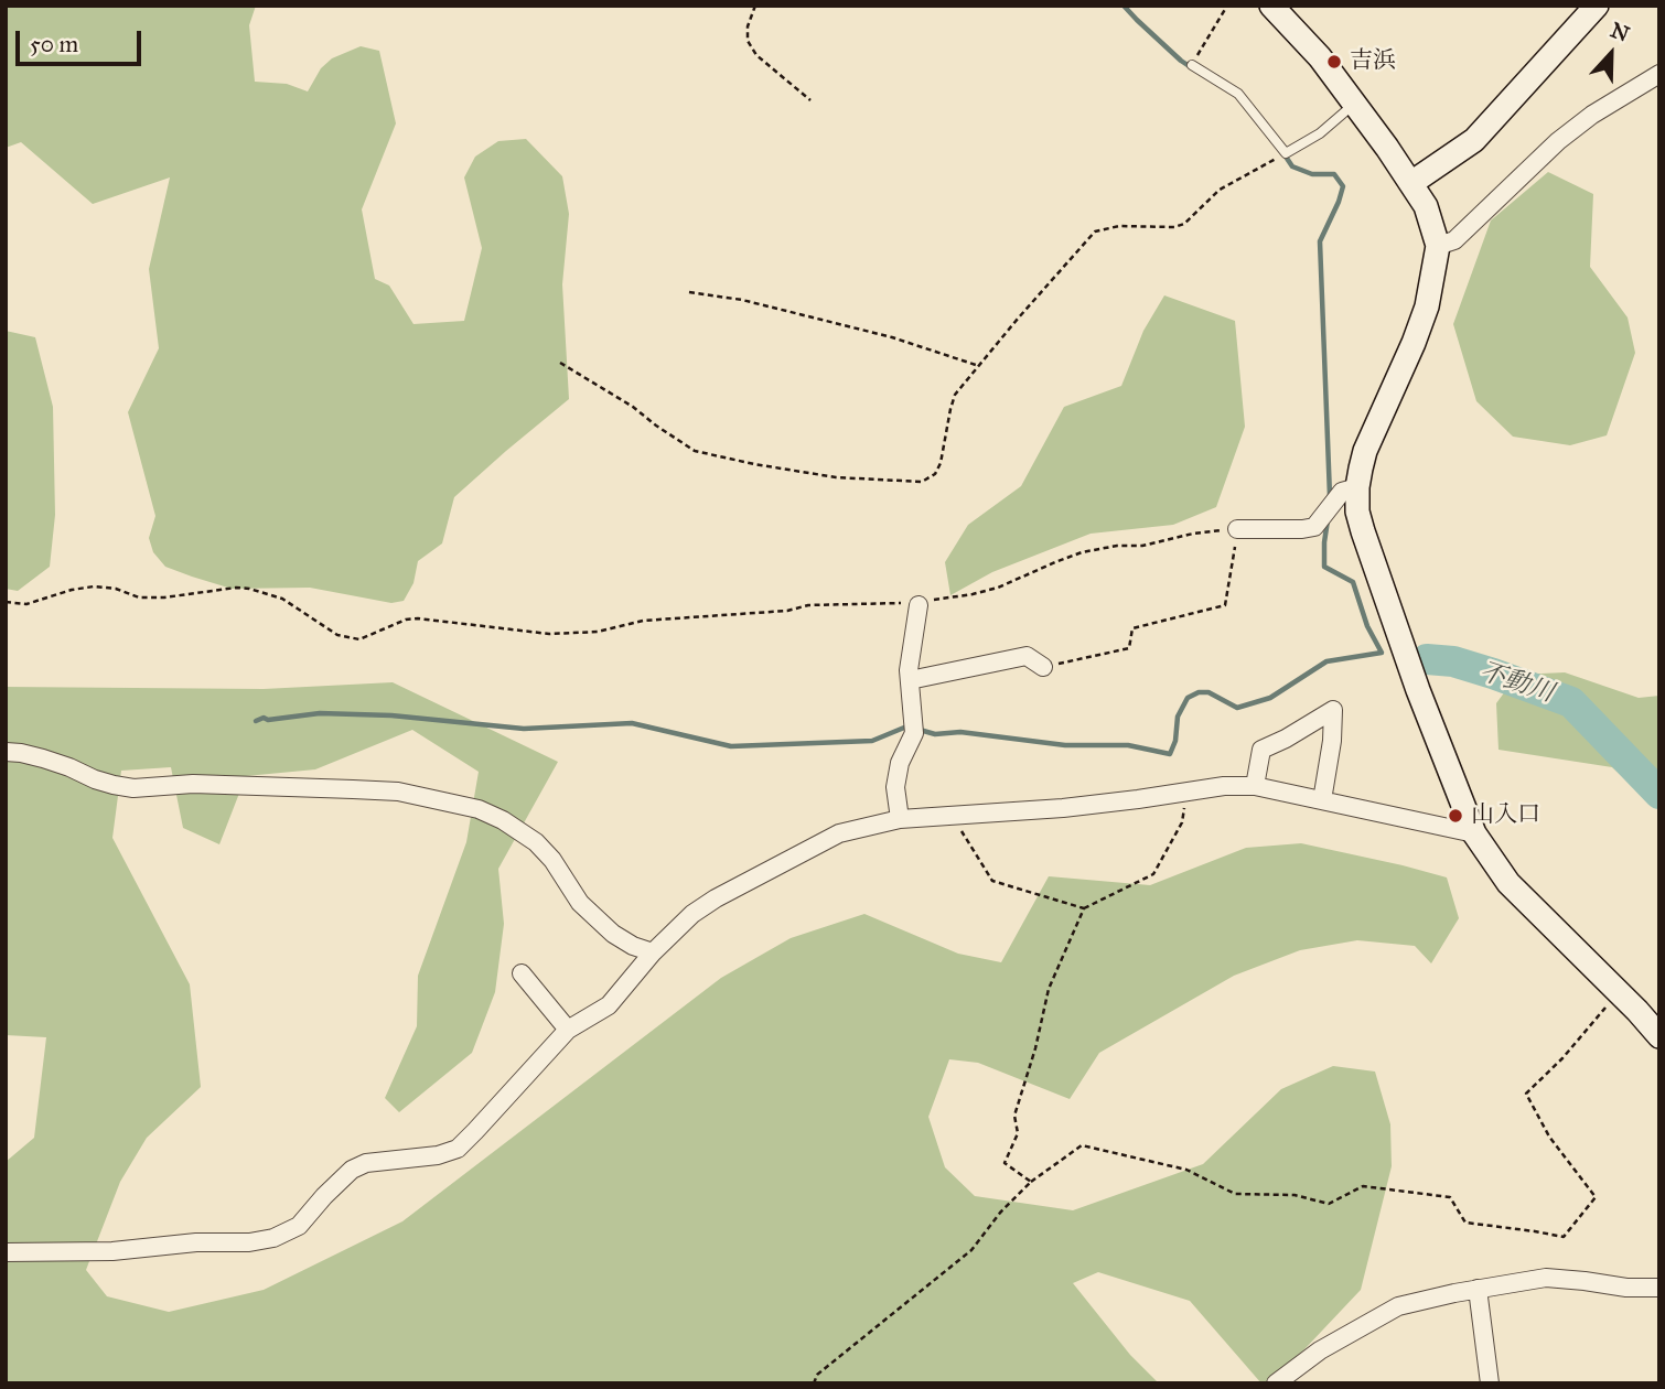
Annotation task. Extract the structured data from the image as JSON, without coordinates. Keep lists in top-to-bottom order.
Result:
{
  "water": ["不動川"],
  "places": ["吉浜", "山入口"],
  "scale_bar": "50 m",
  "north": "top"
}
